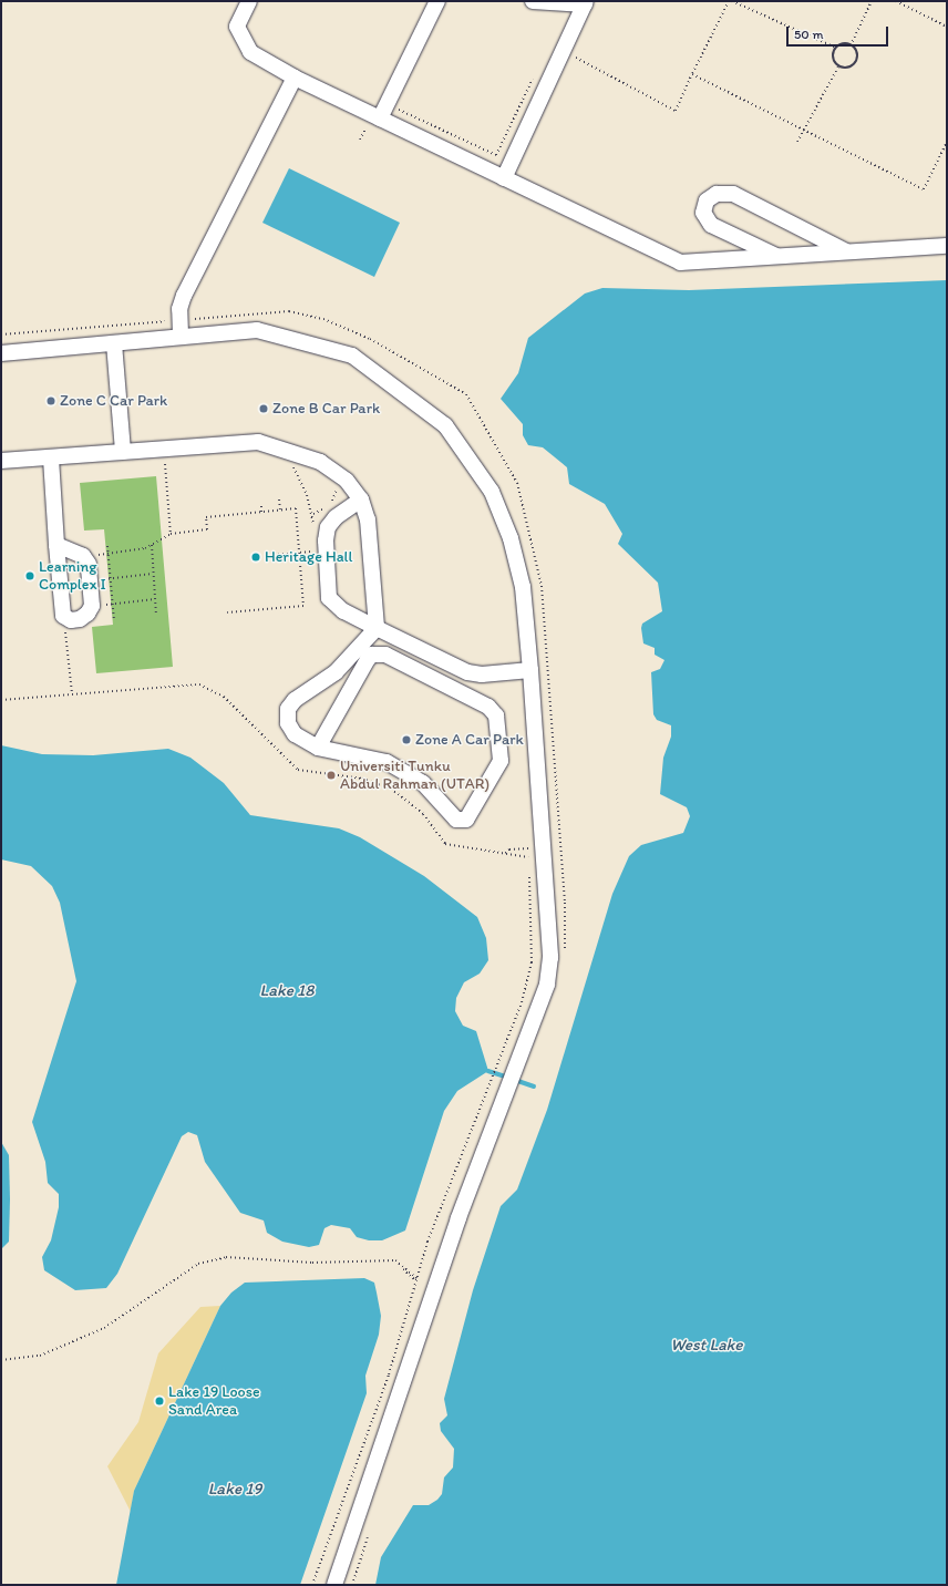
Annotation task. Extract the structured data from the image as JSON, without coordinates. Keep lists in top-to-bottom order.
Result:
{
  "water": ["Lake 18", "West Lake", "Lake 19"],
  "places": [
    "Zone C Car Park",
    "Zone B Car Park",
    "Heritage Hall",
    "Learning Complex I",
    "Zone A Car Park",
    "Universiti Tunku Abdul Rahman (UTAR)",
    "Lake 19 Loose Sand Area"
  ],
  "scale_bar": "50 m"
}
